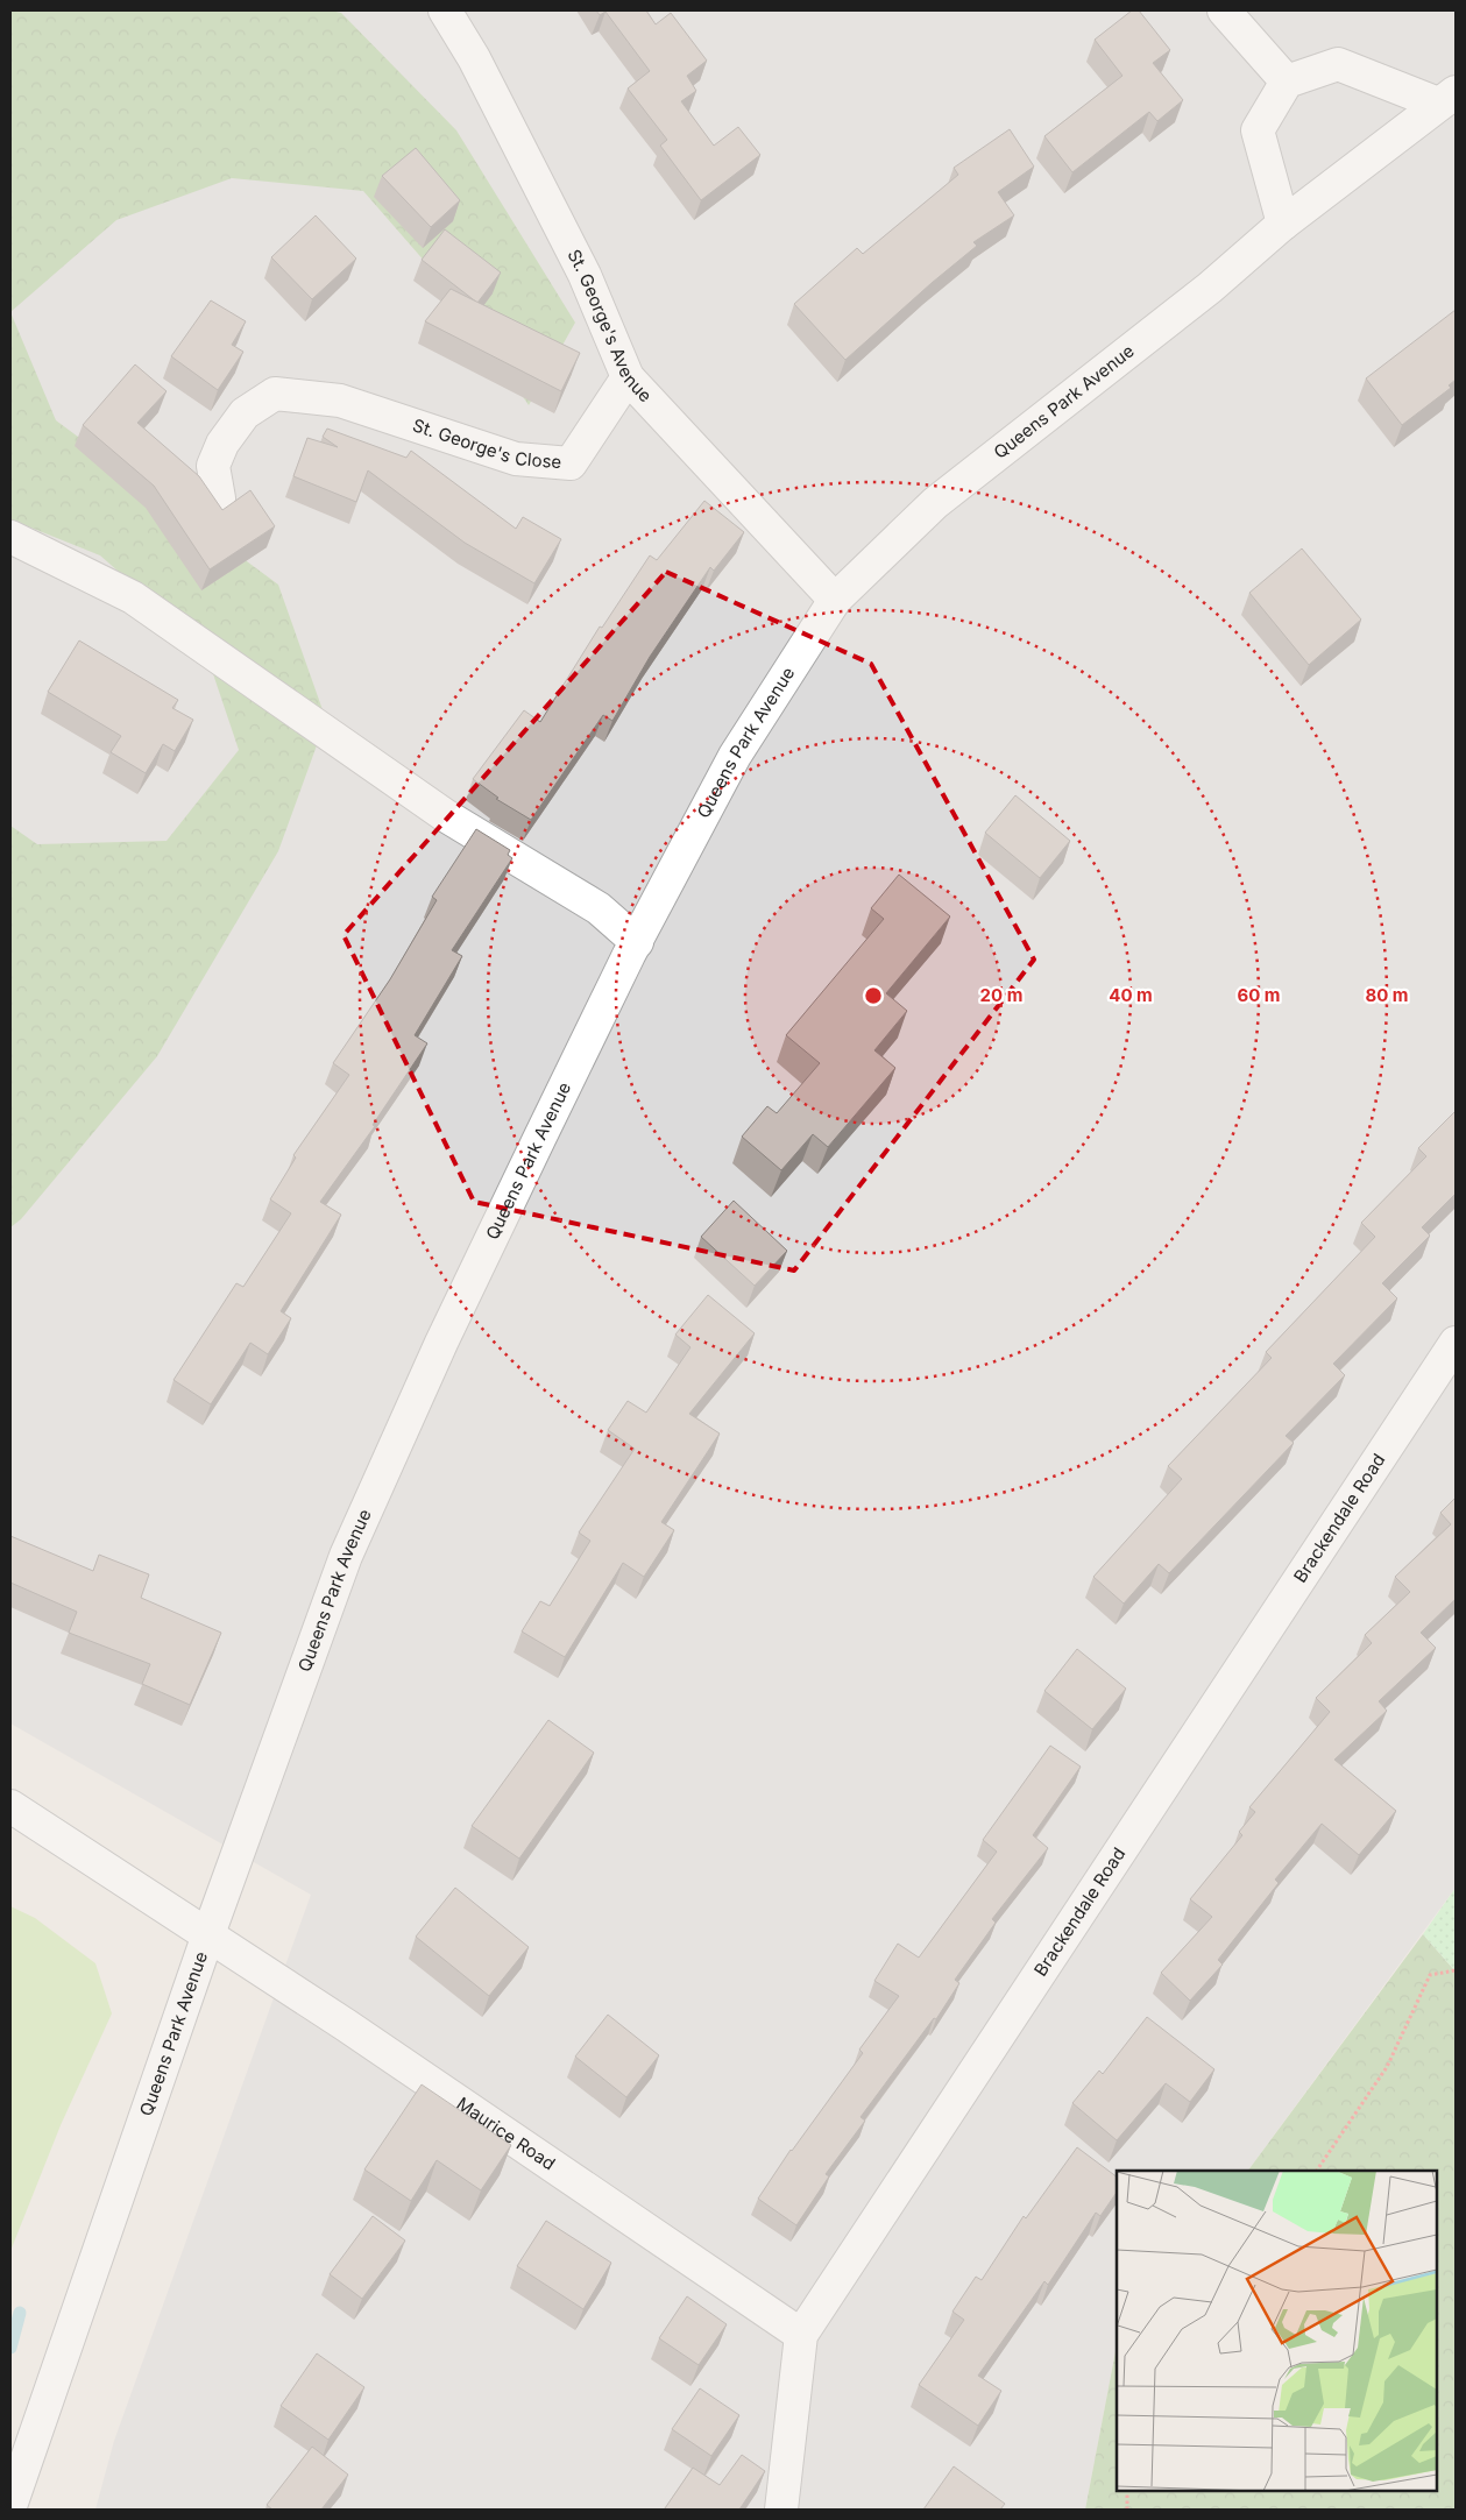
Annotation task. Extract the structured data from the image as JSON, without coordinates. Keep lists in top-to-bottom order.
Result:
{
  "streets": {
    "street": [
      "St. George's Avenue",
      "Queens Park Avenue",
      "St. George's Close",
      "Brackendale Road",
      "Maurice Road"
    ]
  },
  "crossings": [
    ["St. George's Avenue", "Queens Park Avenue"],
    ["St. George's Avenue", "St. George's Close"],
    ["Queens Park Avenue", "Maurice Road"],
    ["Brackendale Road", "Maurice Road"]
  ],
  "rings": [
    "20 m",
    "40 m",
    "60 m",
    "80 m"
  ]
}
